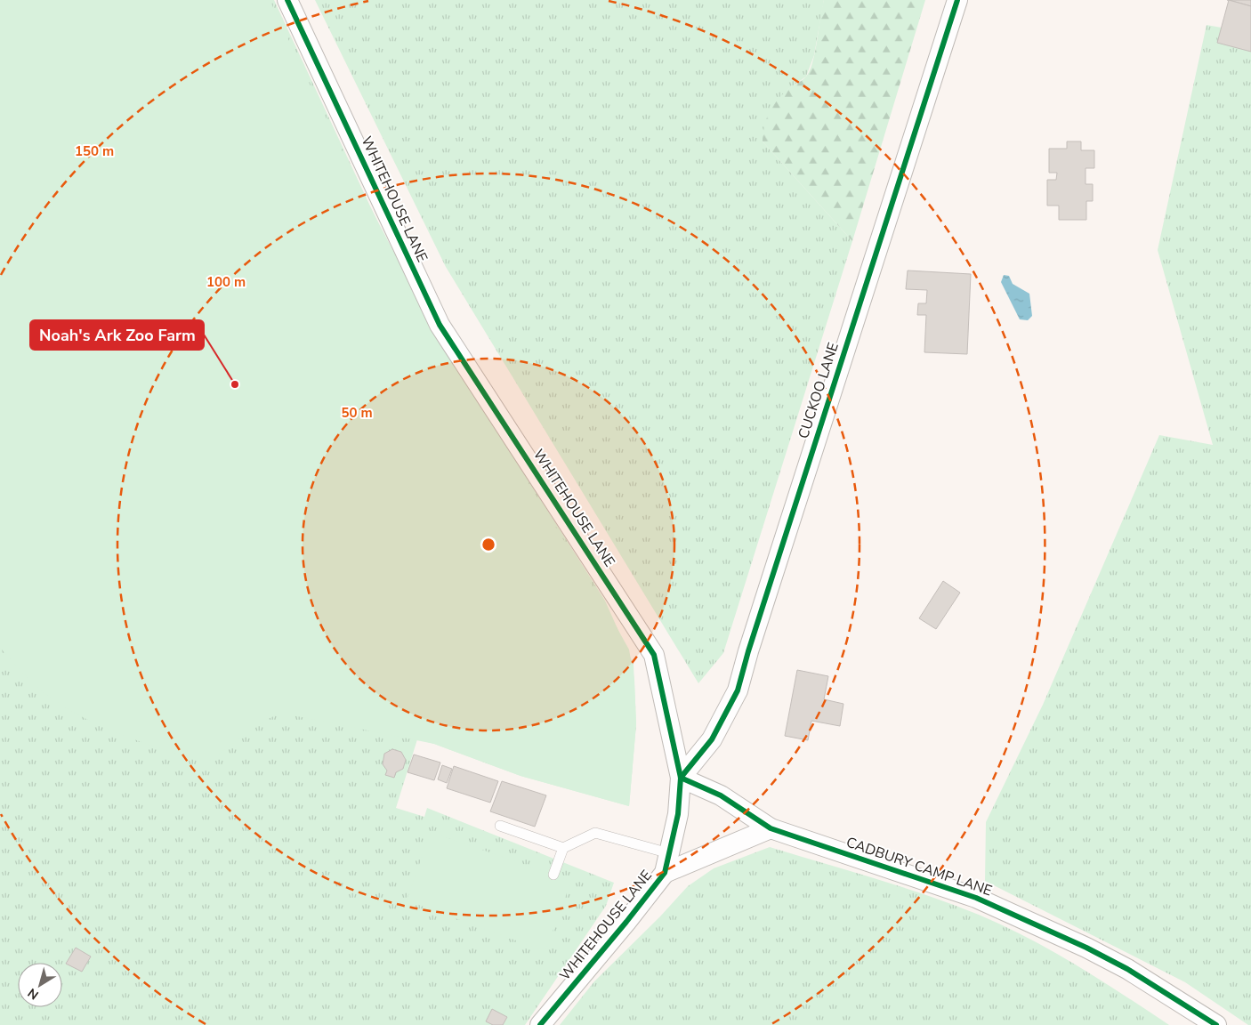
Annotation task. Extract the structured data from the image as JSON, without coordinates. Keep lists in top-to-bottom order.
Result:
{
  "streets": {
    "street": ["WHITEHOUSE LANE", "CUCKOO LANE", "CADBURY CAMP LANE"]
  },
  "crossings": [
    ["WHITEHOUSE LANE", "CUCKOO LANE"],
    ["WHITEHOUSE LANE", "CADBURY CAMP LANE"],
    ["CUCKOO LANE", "CADBURY CAMP LANE"]
  ],
  "places": ["Noah's Ark Zoo Farm"],
  "north": "bottom left",
  "rings": ["150 m", "100 m", "50 m"]
}
